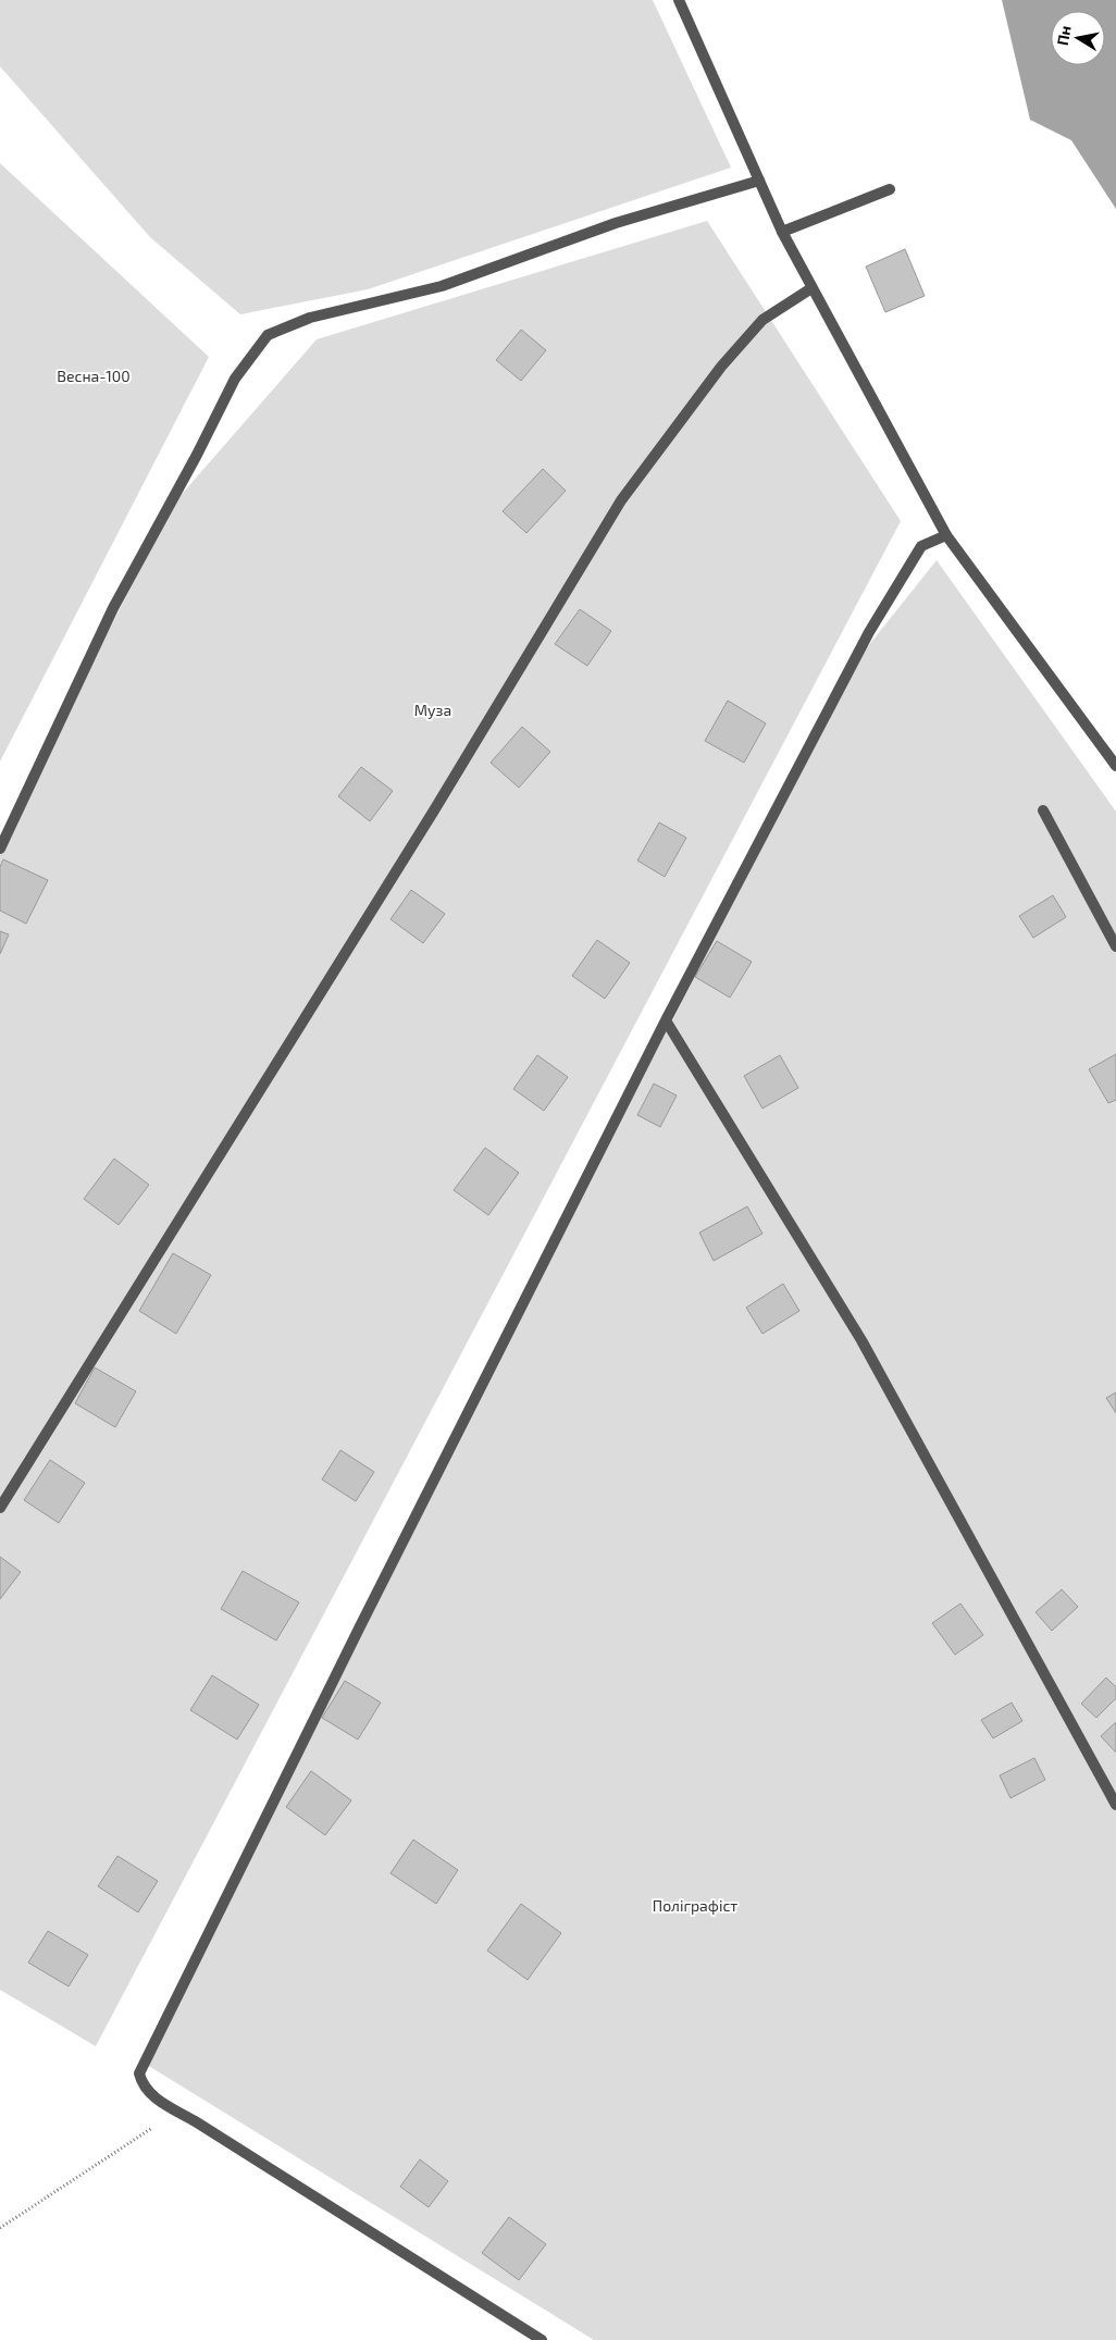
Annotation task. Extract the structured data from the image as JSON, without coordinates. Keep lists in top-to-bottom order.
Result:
{
  "parks": ["Весна-100", "Муза", "Поліграфіст"],
  "north": "left"
}
